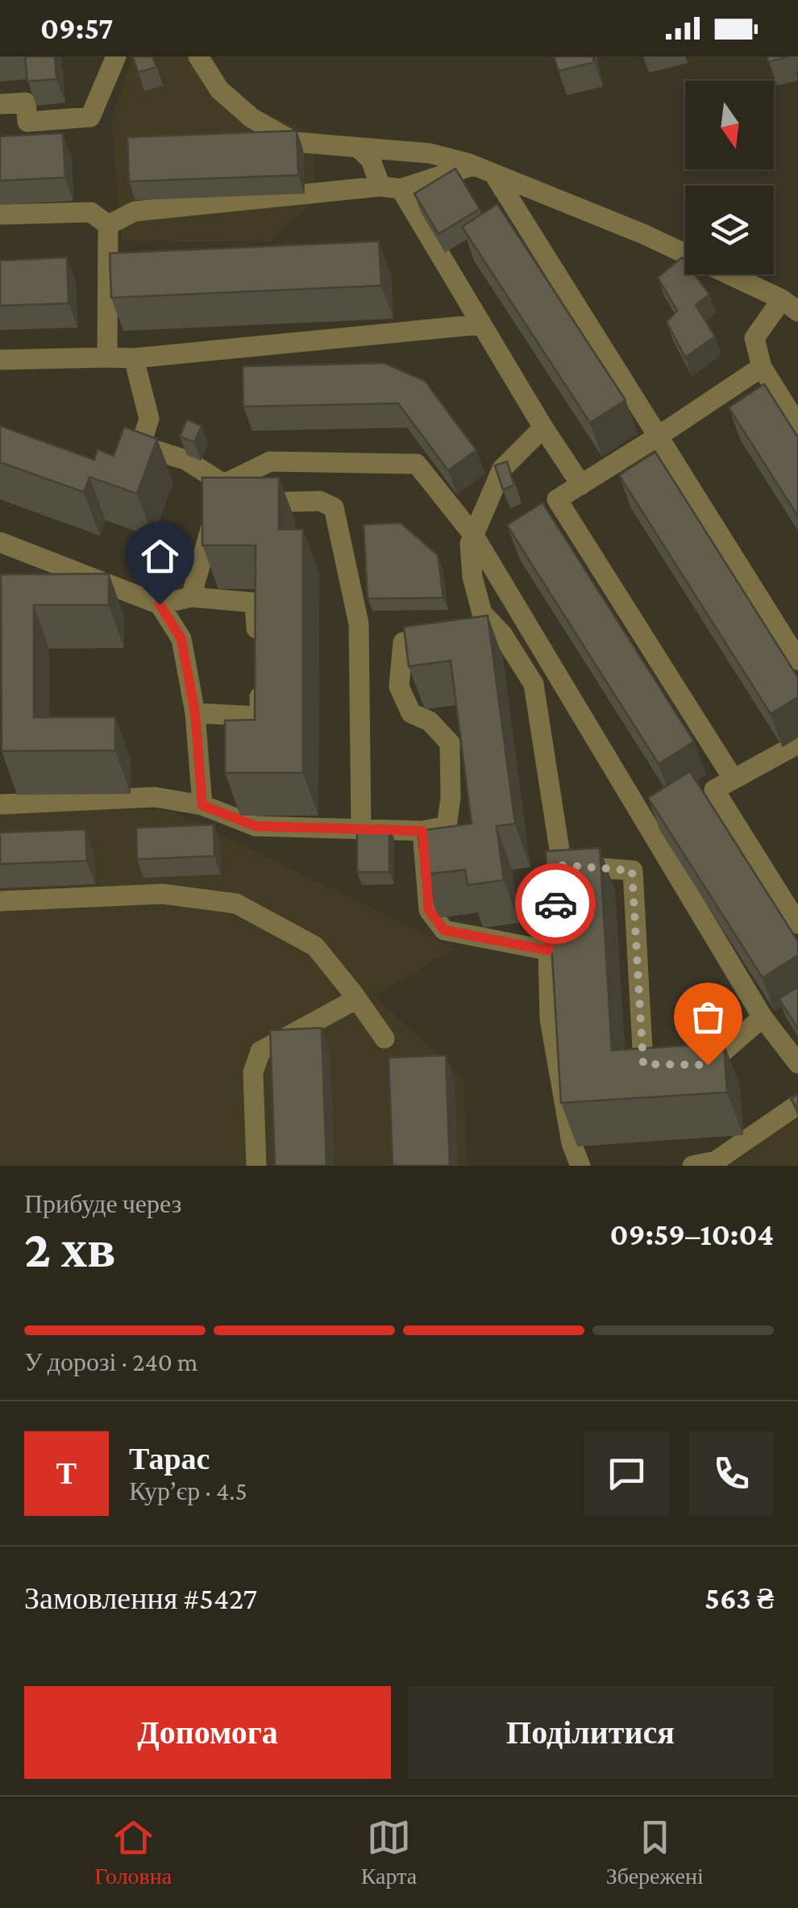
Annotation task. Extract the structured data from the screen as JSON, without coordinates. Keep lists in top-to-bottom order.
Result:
{
  "north": "bottom",
  "page": {
    "status": "09:57",
    "heading": ["2 хв", "Прибуде через", "09:59–10:04"],
    "panel": [
      "Тарас",
      "Кур’єр · 4.5",
      "Замовлення #5427",
      "563 ₴"
    ],
    "bar": "У дорозі · 240 m",
    "round": "Т",
    "buttons": ["Допомога", "Поділитися"],
    "tabs": ["Головна", "Карта", "Збережені"]
  }
}
